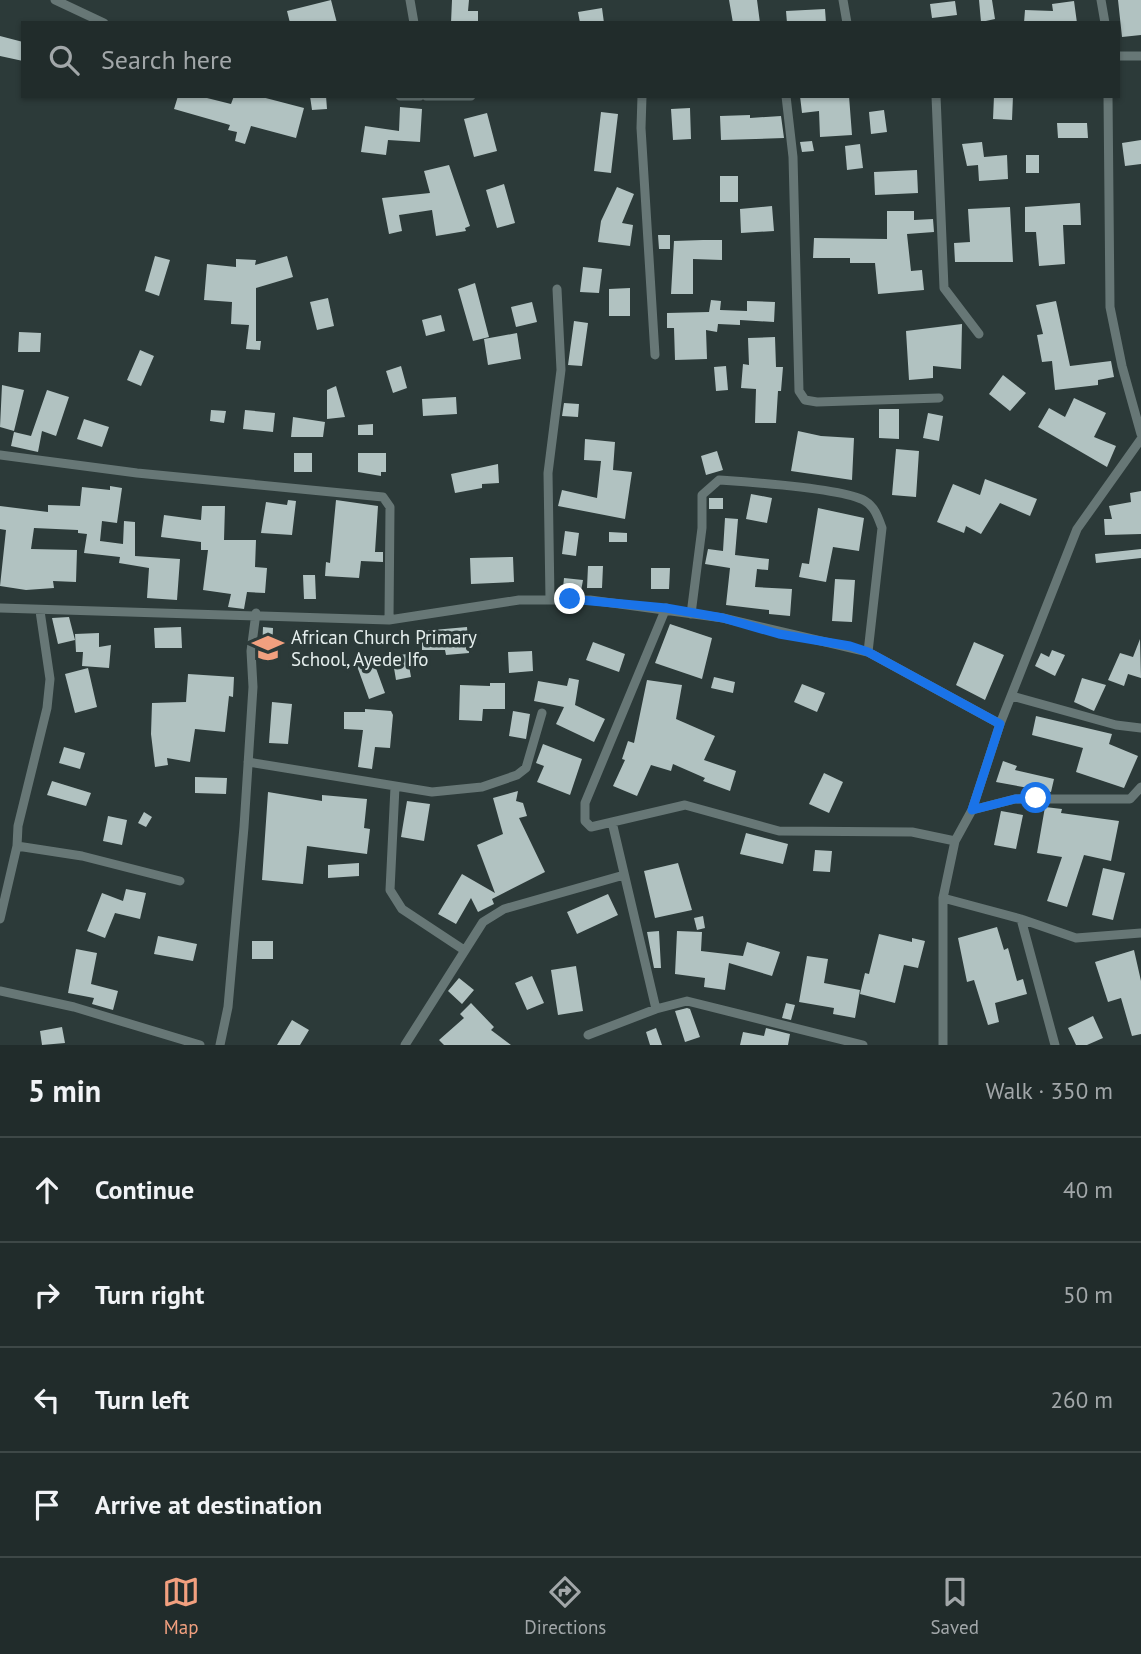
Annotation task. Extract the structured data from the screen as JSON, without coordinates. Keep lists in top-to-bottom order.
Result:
{
  "places": {
    "school or university": ["African Church Primary School, Ayede Ifo"]
  },
  "page": {
    "search": "Search here",
    "heading": ["5 min", "Walk · 350 m"],
    "list": [
      ["Continue", "40 m"],
      ["Turn right", "50 m"],
      ["Turn left", "260 m"],
      "Arrive at destination"
    ],
    "nav": ["Map", "Directions", "Saved"]
  }
}
